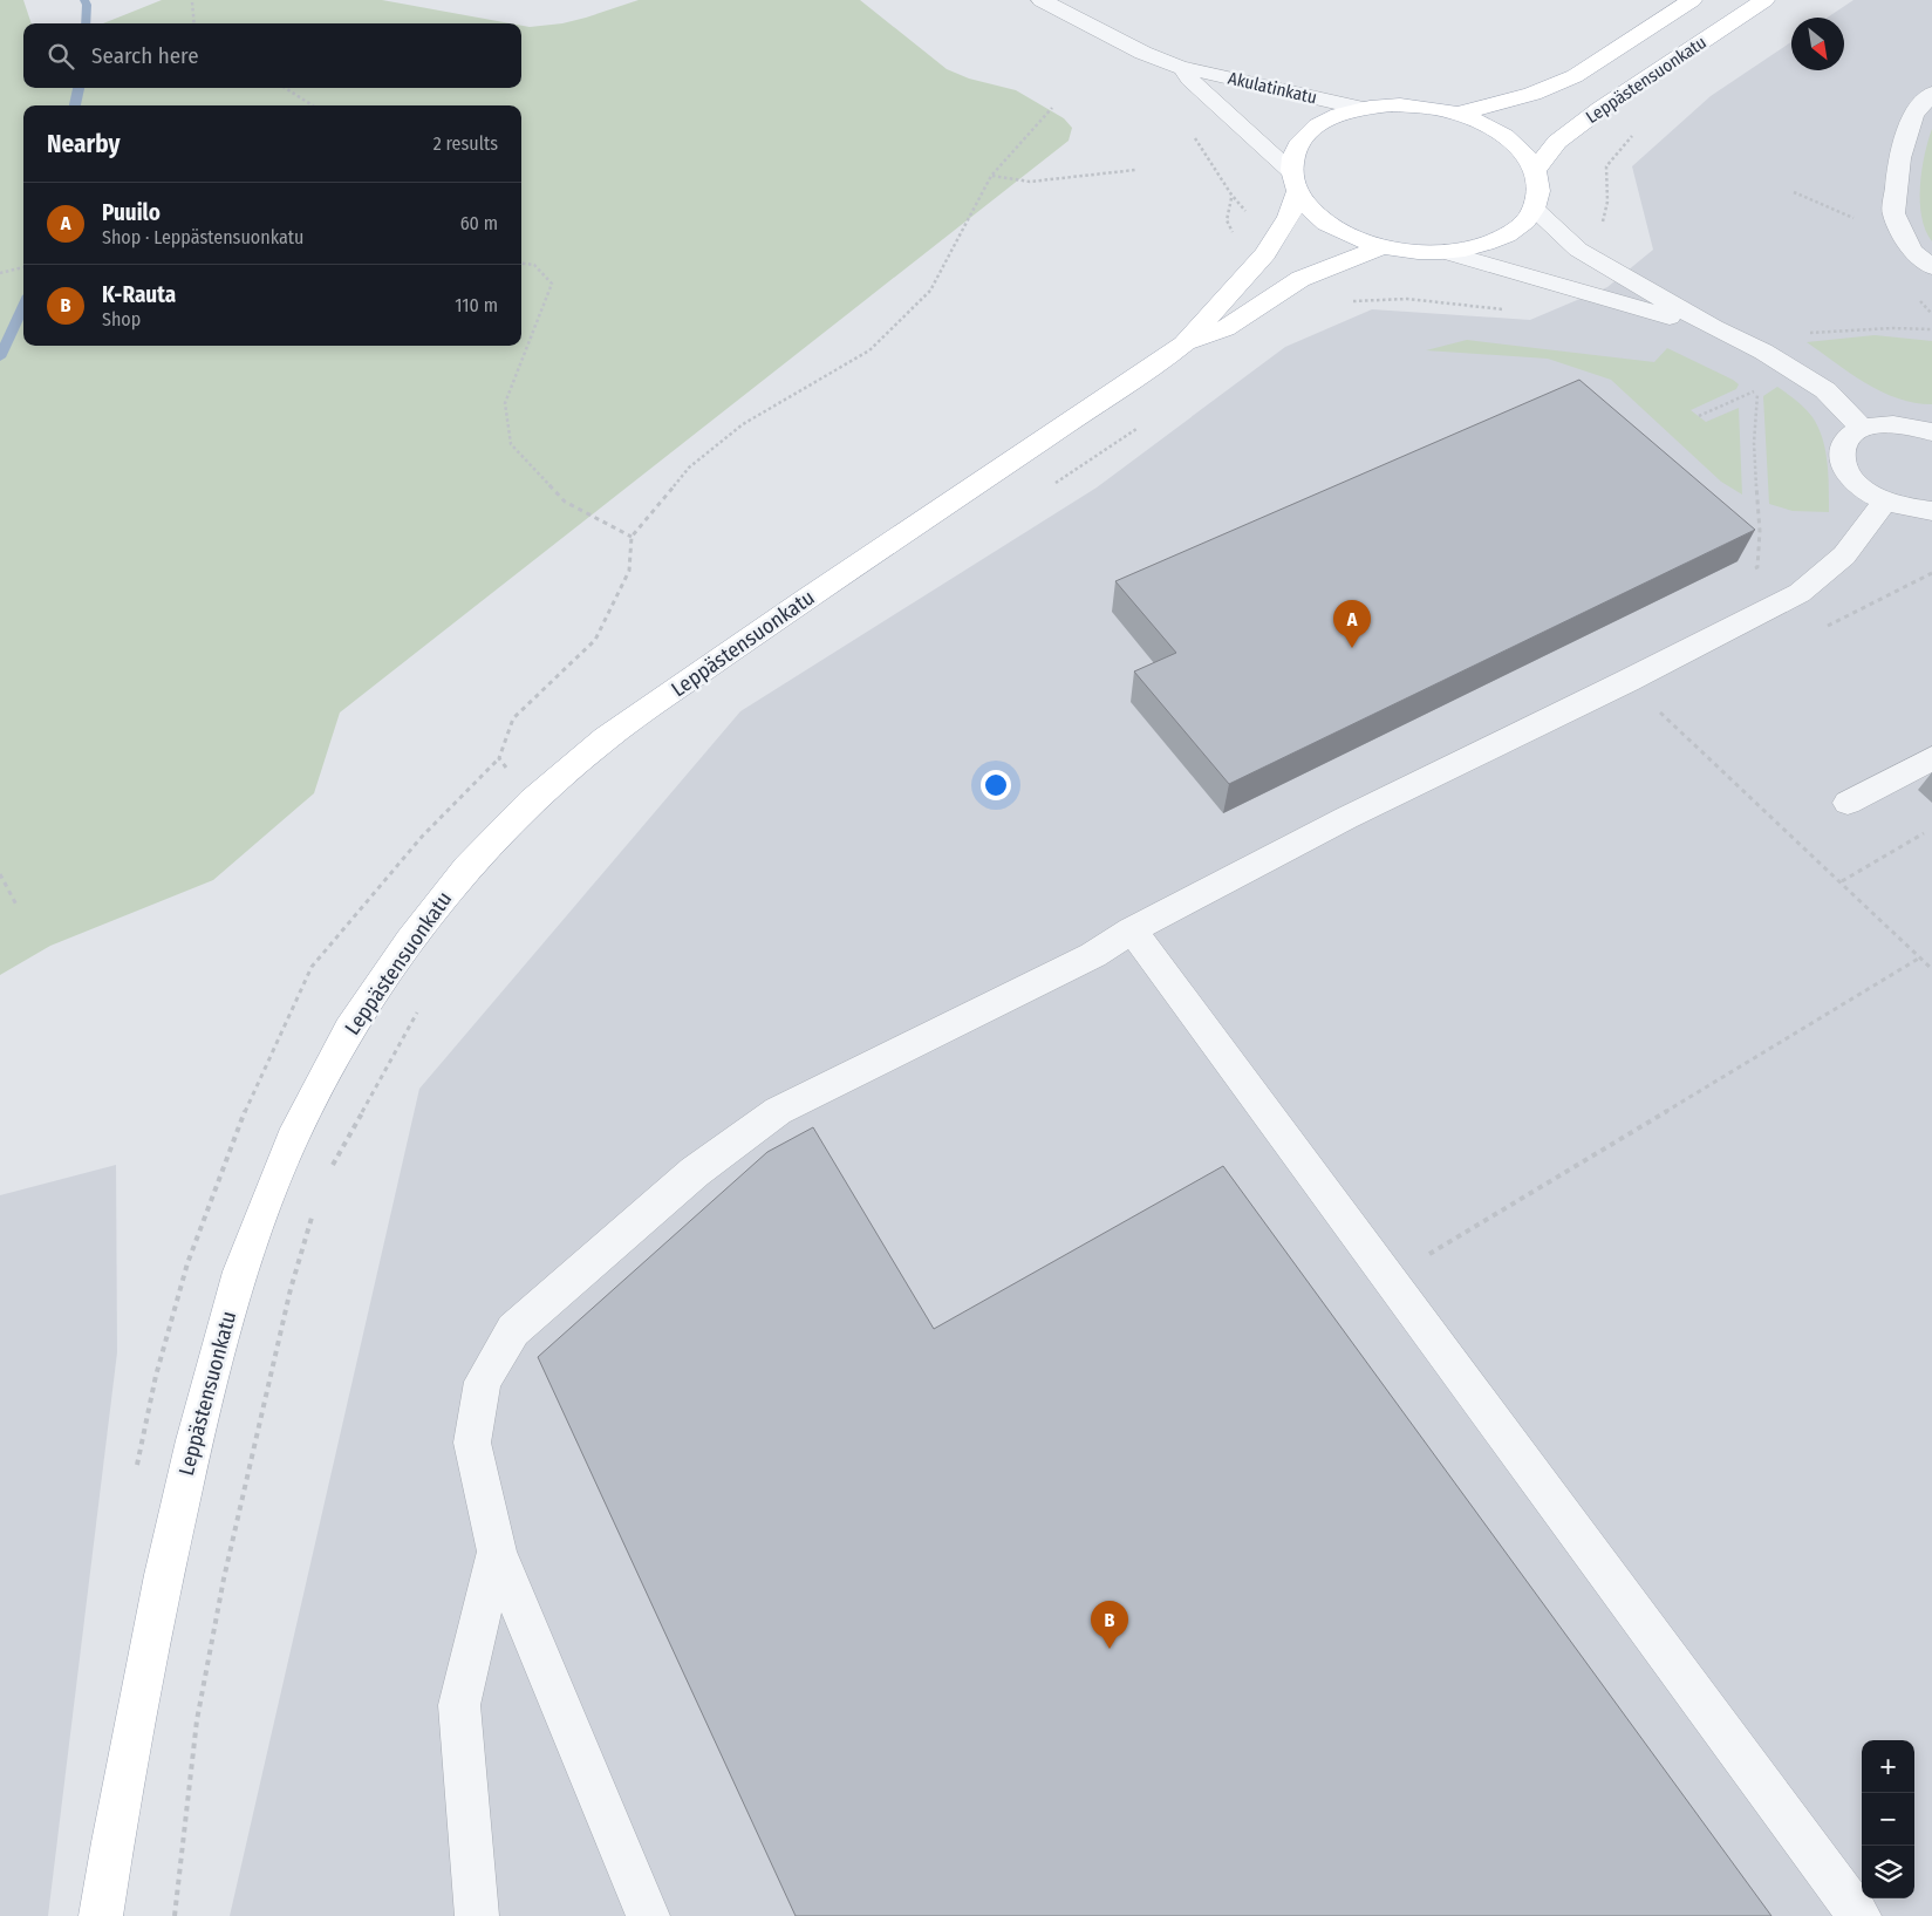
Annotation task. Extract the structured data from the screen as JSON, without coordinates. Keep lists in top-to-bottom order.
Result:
{
  "streets": {
    "main road": ["Leppästensuonkatu"],
    "street": ["Akulatinkatu"]
  },
  "crossings": [
    ["Leppästensuonkatu", "Akulatinkatu"]
  ],
  "north": "bottom right",
  "page": {
    "search": "Search here",
    "heading": ["Nearby", "2 results"],
    "list": [
      {
        "mark": "A",
        "name": "Puuilo",
        "note": "Shop · Leppästensuonkatu",
        "value": "60 m"
      },
      {
        "mark": "B",
        "name": "K-Rauta",
        "note": "Shop",
        "value": "110 m"
      }
    ],
    "pins": ["A", "B"],
    "map_buttons": ["+", "−"]
  }
}
